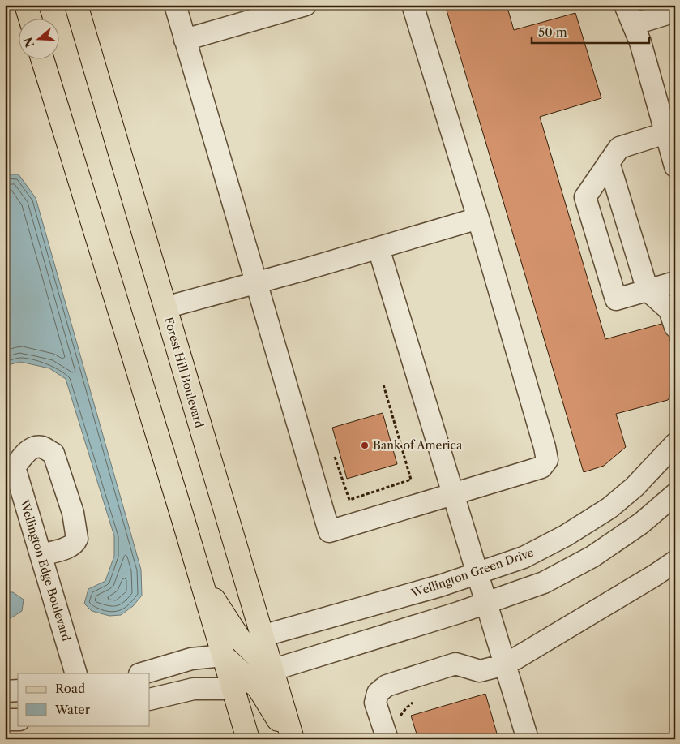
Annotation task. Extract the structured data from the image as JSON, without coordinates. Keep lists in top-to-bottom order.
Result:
{
  "streets": {
    "main road": ["Forest Hill Boulevard"],
    "street": ["Wellington Edge Boulevard", "Wellington Green Drive"]
  },
  "crossings": [
    ["Forest Hill Boulevard", "Wellington Green Drive"]
  ],
  "places": ["Bank of America"],
  "legend": ["Road", "Water"],
  "scale_bar": "50 m",
  "north": "left"
}
